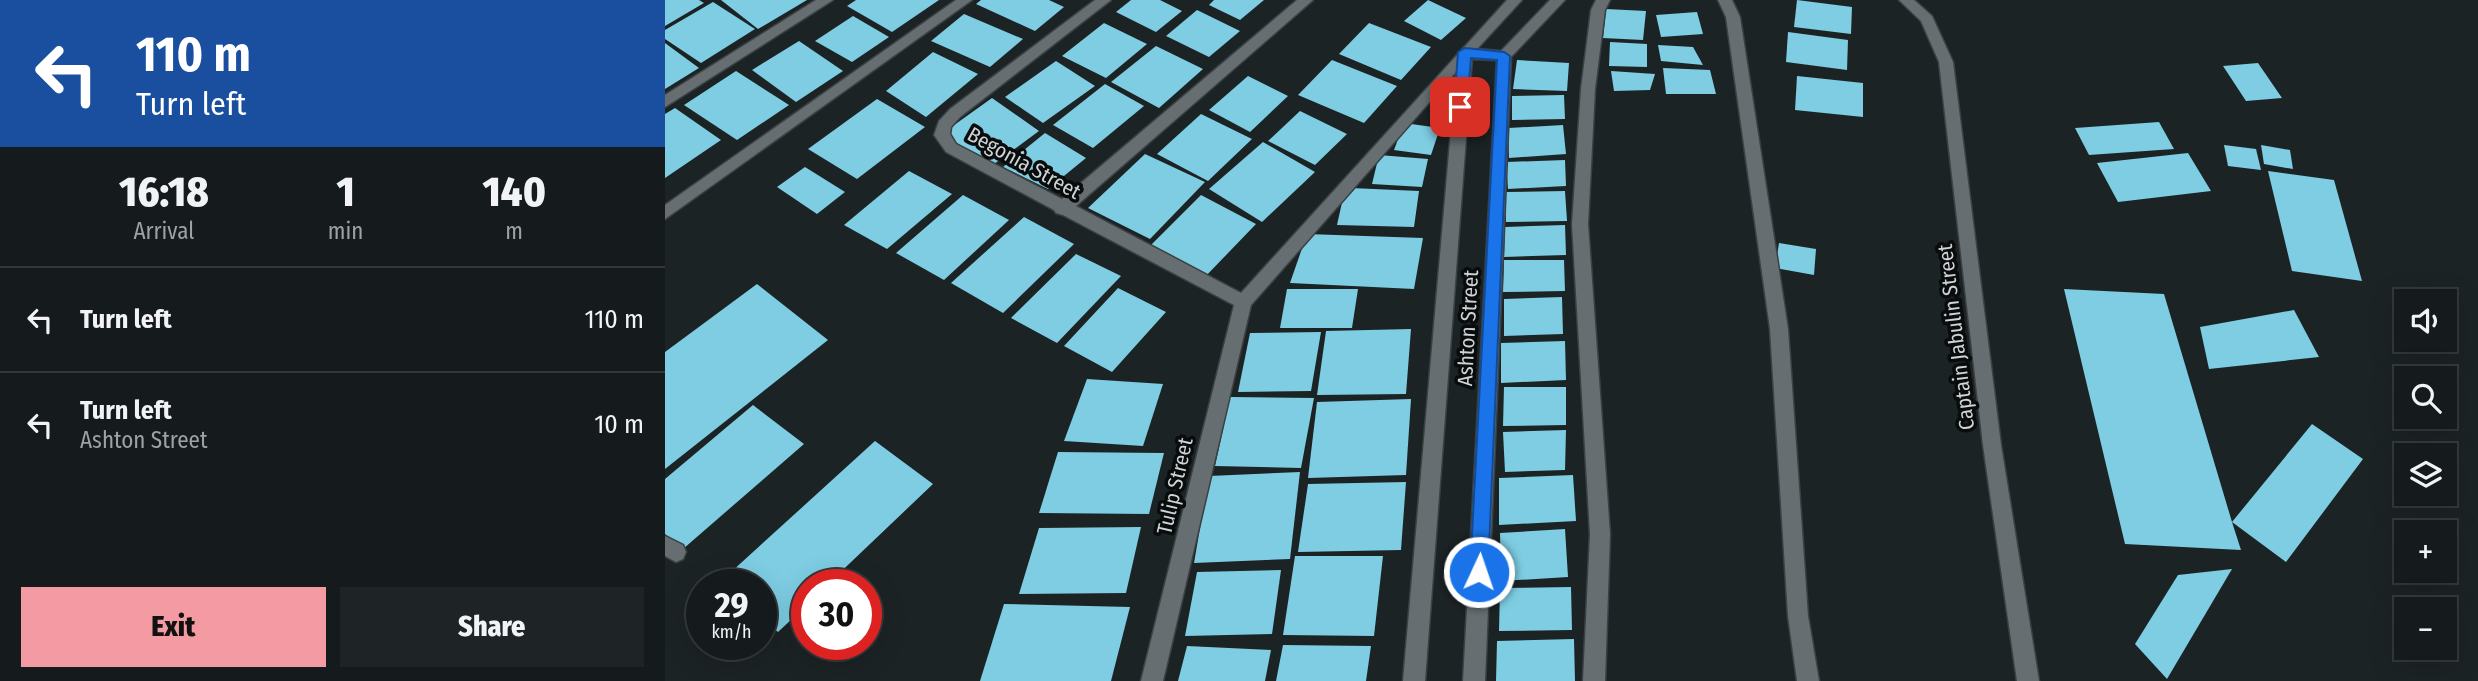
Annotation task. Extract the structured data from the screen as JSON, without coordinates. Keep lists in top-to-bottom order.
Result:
{
  "streets": {
    "street": [
      "Begonia Street",
      "Ashton Street",
      "Captain Jabulin Street",
      "Tulip Street"
    ]
  },
  "crossings": [
    ["Begonia Street", "Tulip Street"]
  ],
  "page": {
    "turn": ["110 m", "Turn left"],
    "eta": [
      "16:18",
      "Arrival",
      "1",
      "min",
      "140",
      "m"
    ],
    "list": [
      {
        "name": "Turn left",
        "value": "110 m"
      },
      {
        "name": "Turn left",
        "note": "Ashton Street",
        "value": "10 m"
      }
    ],
    "map_buttons": ["+", "−"],
    "speed": "29 km/h",
    "limit": "30",
    "buttons": ["Exit", "Share"]
  }
}
